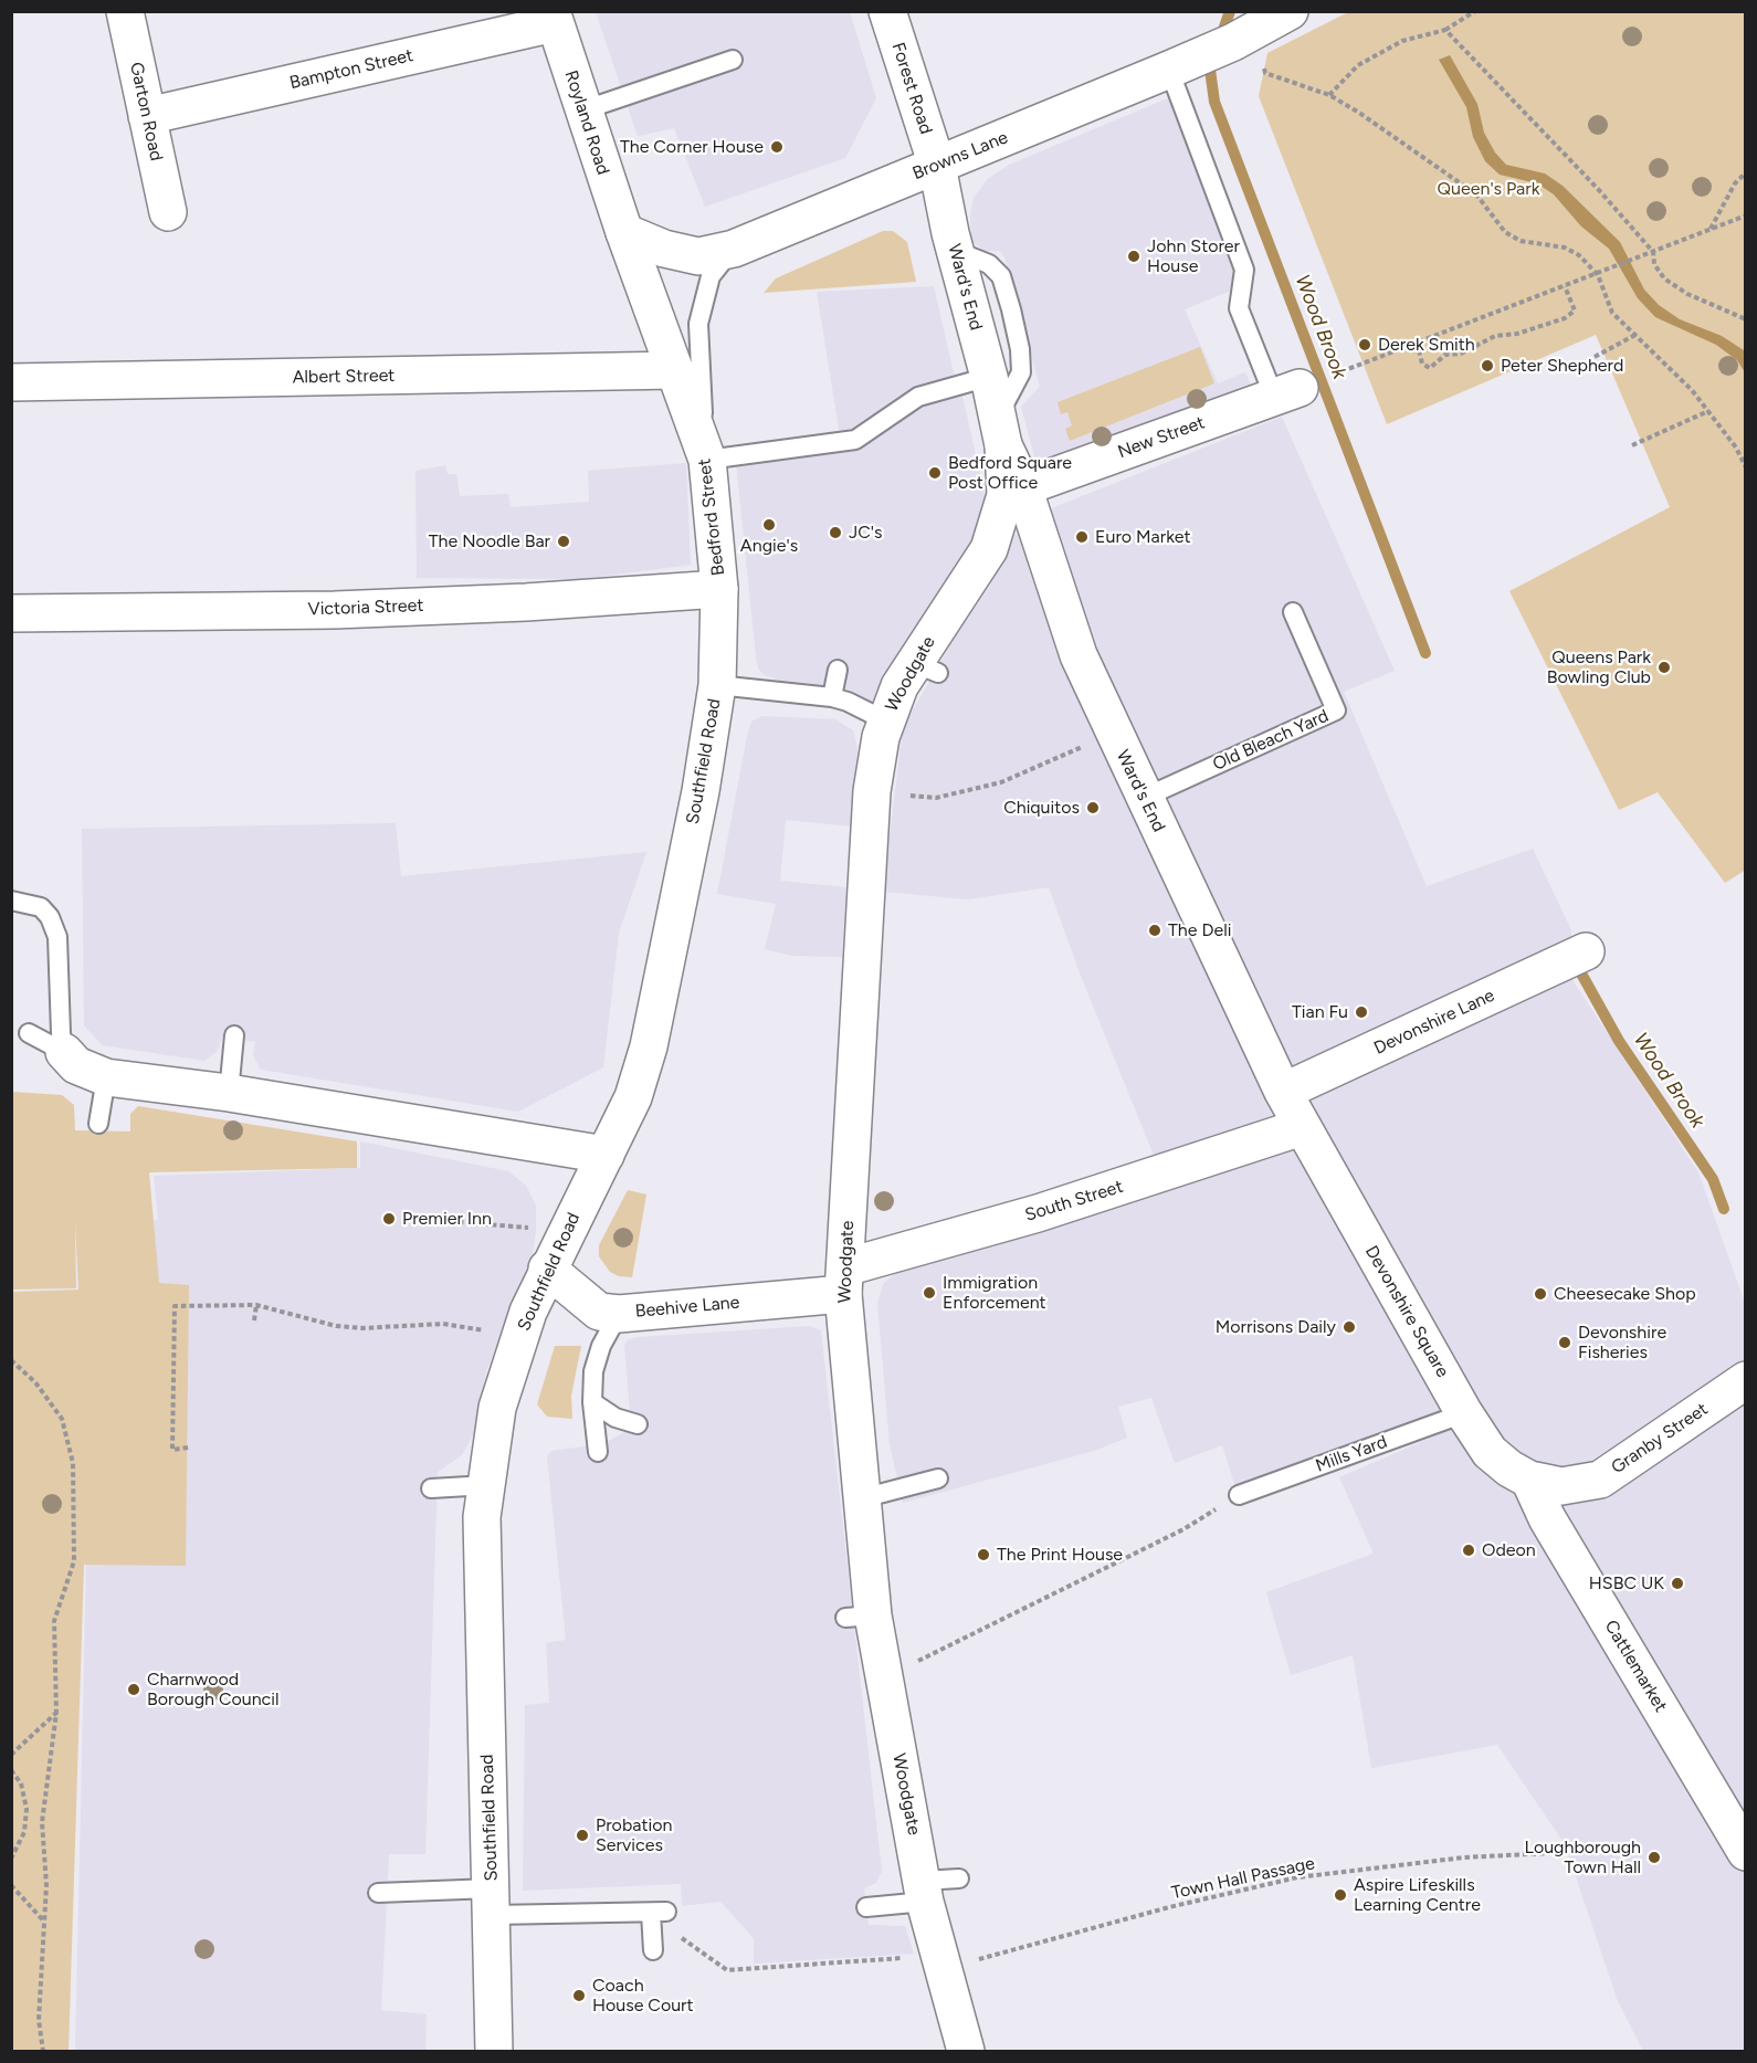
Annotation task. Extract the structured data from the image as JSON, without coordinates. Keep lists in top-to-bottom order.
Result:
{
  "streets": {
    "street": [
      "Bampton Street",
      "Forest Road",
      "Garton Road",
      "Royland Road",
      "Browns Lane",
      "Ward's End",
      "Albert Street",
      "New Street",
      "Bedford Street",
      "Victoria Street",
      "Woodgate",
      "Southfield Road",
      "Devonshire Lane",
      "South Street",
      "Beehive Lane",
      "Devonshire Square",
      "Granby Street",
      "Cattlemarket"
    ],
    "lane": ["Old Bleach Yard", "Mills Yard"],
    "path": ["Town Hall Passage"]
  },
  "crossings": [
    ["Bampton Street", "Garton Road"],
    ["Bampton Street", "Royland Road"],
    ["Forest Road", "Browns Lane"],
    ["Forest Road", "Ward's End"],
    ["Royland Road", "Browns Lane"],
    ["Browns Lane", "Ward's End"],
    ["Ward's End", "New Street"],
    ["Ward's End", "Woodgate"],
    ["Ward's End", "Old Bleach Yard"],
    ["Ward's End", "Devonshire Lane"],
    ["Ward's End", "South Street"],
    ["Ward's End", "Devonshire Square"],
    ["Albert Street", "Bedford Street"],
    ["New Street", "Woodgate"],
    ["Bedford Street", "Victoria Street"],
    ["Bedford Street", "Southfield Road"],
    ["Victoria Street", "Southfield Road"],
    ["Woodgate", "South Street"],
    ["Woodgate", "Beehive Lane"],
    ["Woodgate", "Town Hall Passage"],
    ["Southfield Road", "Beehive Lane"],
    ["South Street", "Beehive Lane"],
    ["South Street", "Devonshire Square"],
    ["Devonshire Square", "Granby Street"],
    ["Devonshire Square", "Mills Yard"],
    ["Devonshire Square", "Cattlemarket"],
    ["Granby Street", "Cattlemarket"]
  ],
  "water": ["Wood Brook"],
  "parks": ["Queen's Park"],
  "places": [
    "The Corner House",
    "John Storer House",
    "Derek Smith",
    "Peter Shepherd",
    "Bedford Square Post Office",
    "Angie's",
    "JC's",
    "Euro Market",
    "The Noodle Bar",
    "Queens Park Bowling Club",
    "Chiquitos",
    "The Deli",
    "Tian Fu",
    "Premier Inn",
    "Immigration Enforcement",
    "Cheesecake Shop",
    "Morrisons Daily",
    "Devonshire Fisheries",
    "Odeon",
    "The Print House",
    "HSBC UK",
    "Charnwood Borough Council",
    "Probation Services",
    "Loughborough Town Hall",
    "Aspire Lifeskills Learning Centre",
    "Coach House Court"
  ]
}
